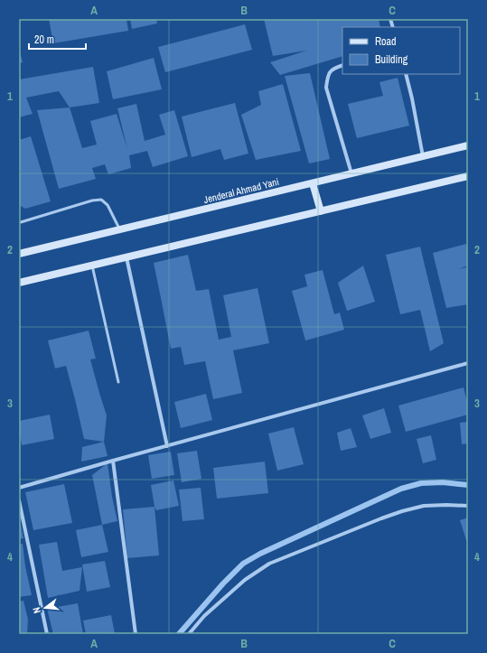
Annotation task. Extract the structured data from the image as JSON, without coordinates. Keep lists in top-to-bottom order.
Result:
{
  "streets": {
    "main road": ["Jenderal Ahmad Yani"]
  },
  "legend": ["Road", "Building"],
  "scale_bar": "20 m",
  "north": "left",
  "grid": {
    "columns": ["A", "B", "C"],
    "rows": [
      "1",
      "2",
      "3",
      "4"
    ]
  }
}
